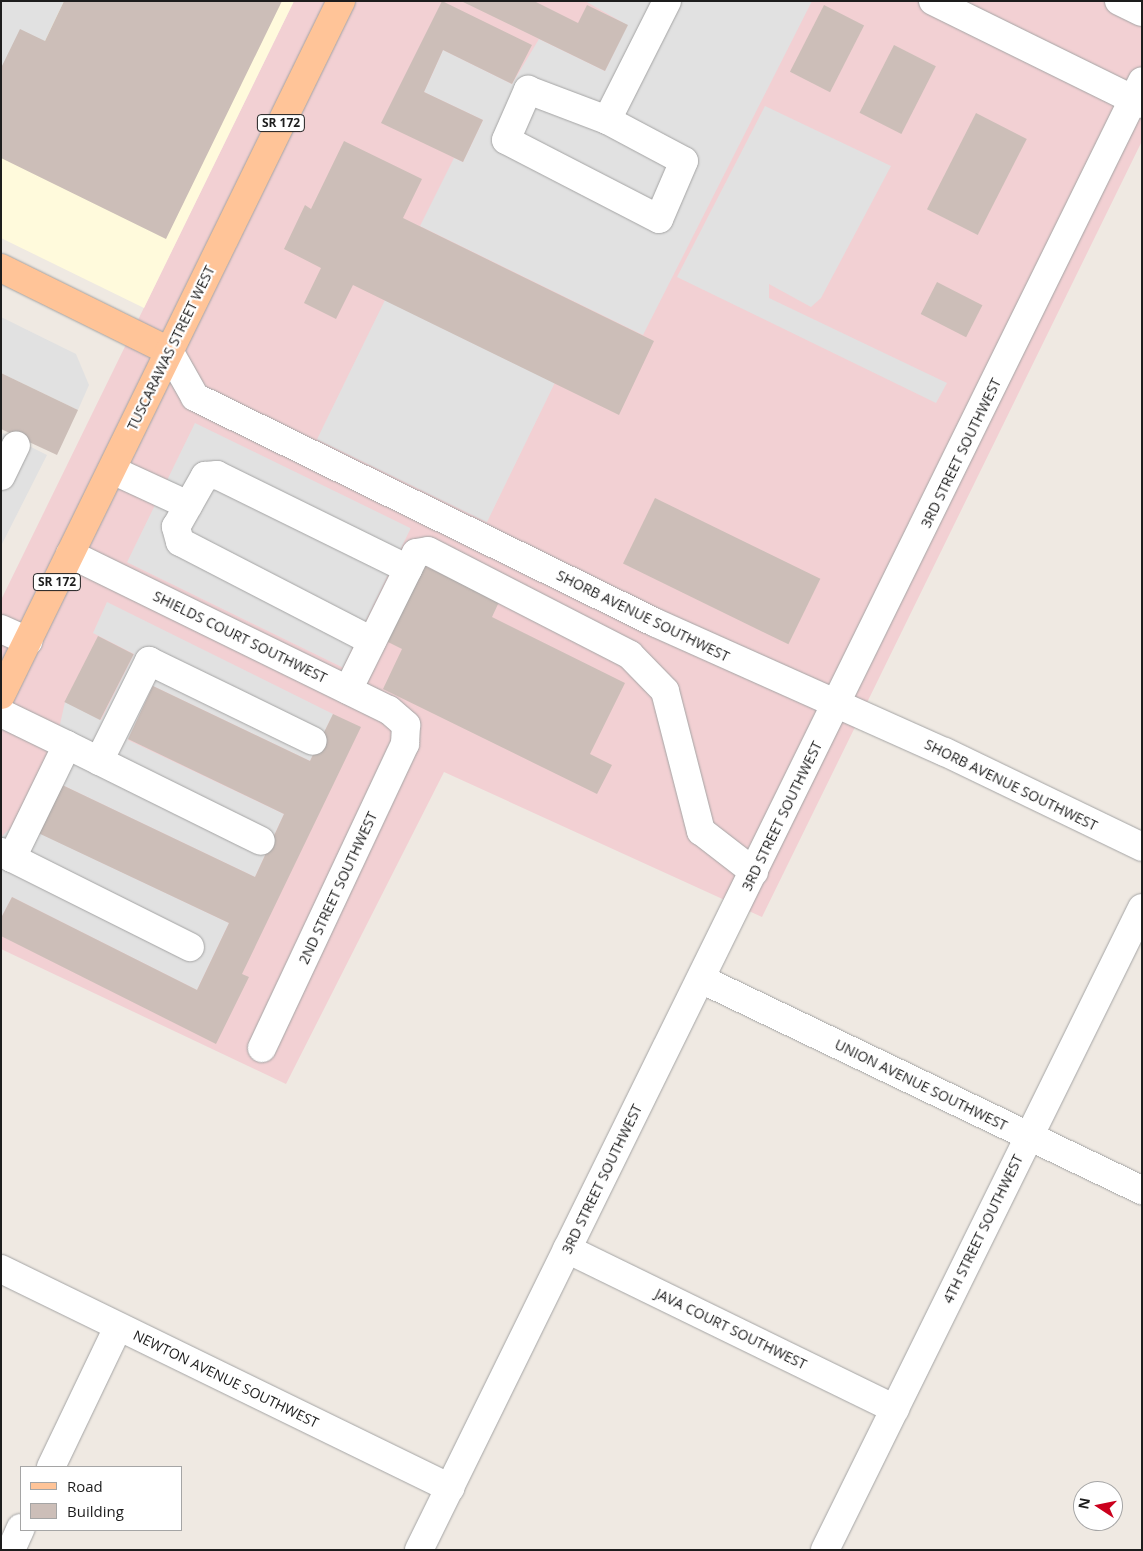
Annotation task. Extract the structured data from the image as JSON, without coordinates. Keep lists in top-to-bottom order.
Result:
{
  "streets": {
    "main road": ["SR 172", "TUSCARAWAS STREET WEST"],
    "street": [
      "3RD STREET SOUTHWEST",
      "SHORB AVENUE SOUTHWEST",
      "SHIELDS COURT SOUTHWEST",
      "2ND STREET SOUTHWEST",
      "UNION AVENUE SOUTHWEST",
      "4TH STREET SOUTHWEST",
      "JAVA COURT SOUTHWEST",
      "NEWTON AVENUE SOUTHWEST"
    ]
  },
  "crossings": [
    ["TUSCARAWAS STREET WEST", "SHORB AVENUE SOUTHWEST"],
    ["TUSCARAWAS STREET WEST", "SHIELDS COURT SOUTHWEST"],
    ["3RD STREET SOUTHWEST", "SHORB AVENUE SOUTHWEST"],
    ["3RD STREET SOUTHWEST", "UNION AVENUE SOUTHWEST"],
    ["3RD STREET SOUTHWEST", "JAVA COURT SOUTHWEST"],
    ["3RD STREET SOUTHWEST", "NEWTON AVENUE SOUTHWEST"],
    ["SHIELDS COURT SOUTHWEST", "2ND STREET SOUTHWEST"],
    ["UNION AVENUE SOUTHWEST", "4TH STREET SOUTHWEST"],
    ["4TH STREET SOUTHWEST", "JAVA COURT SOUTHWEST"]
  ],
  "legend": ["Road", "Building"],
  "north": "left"
}
